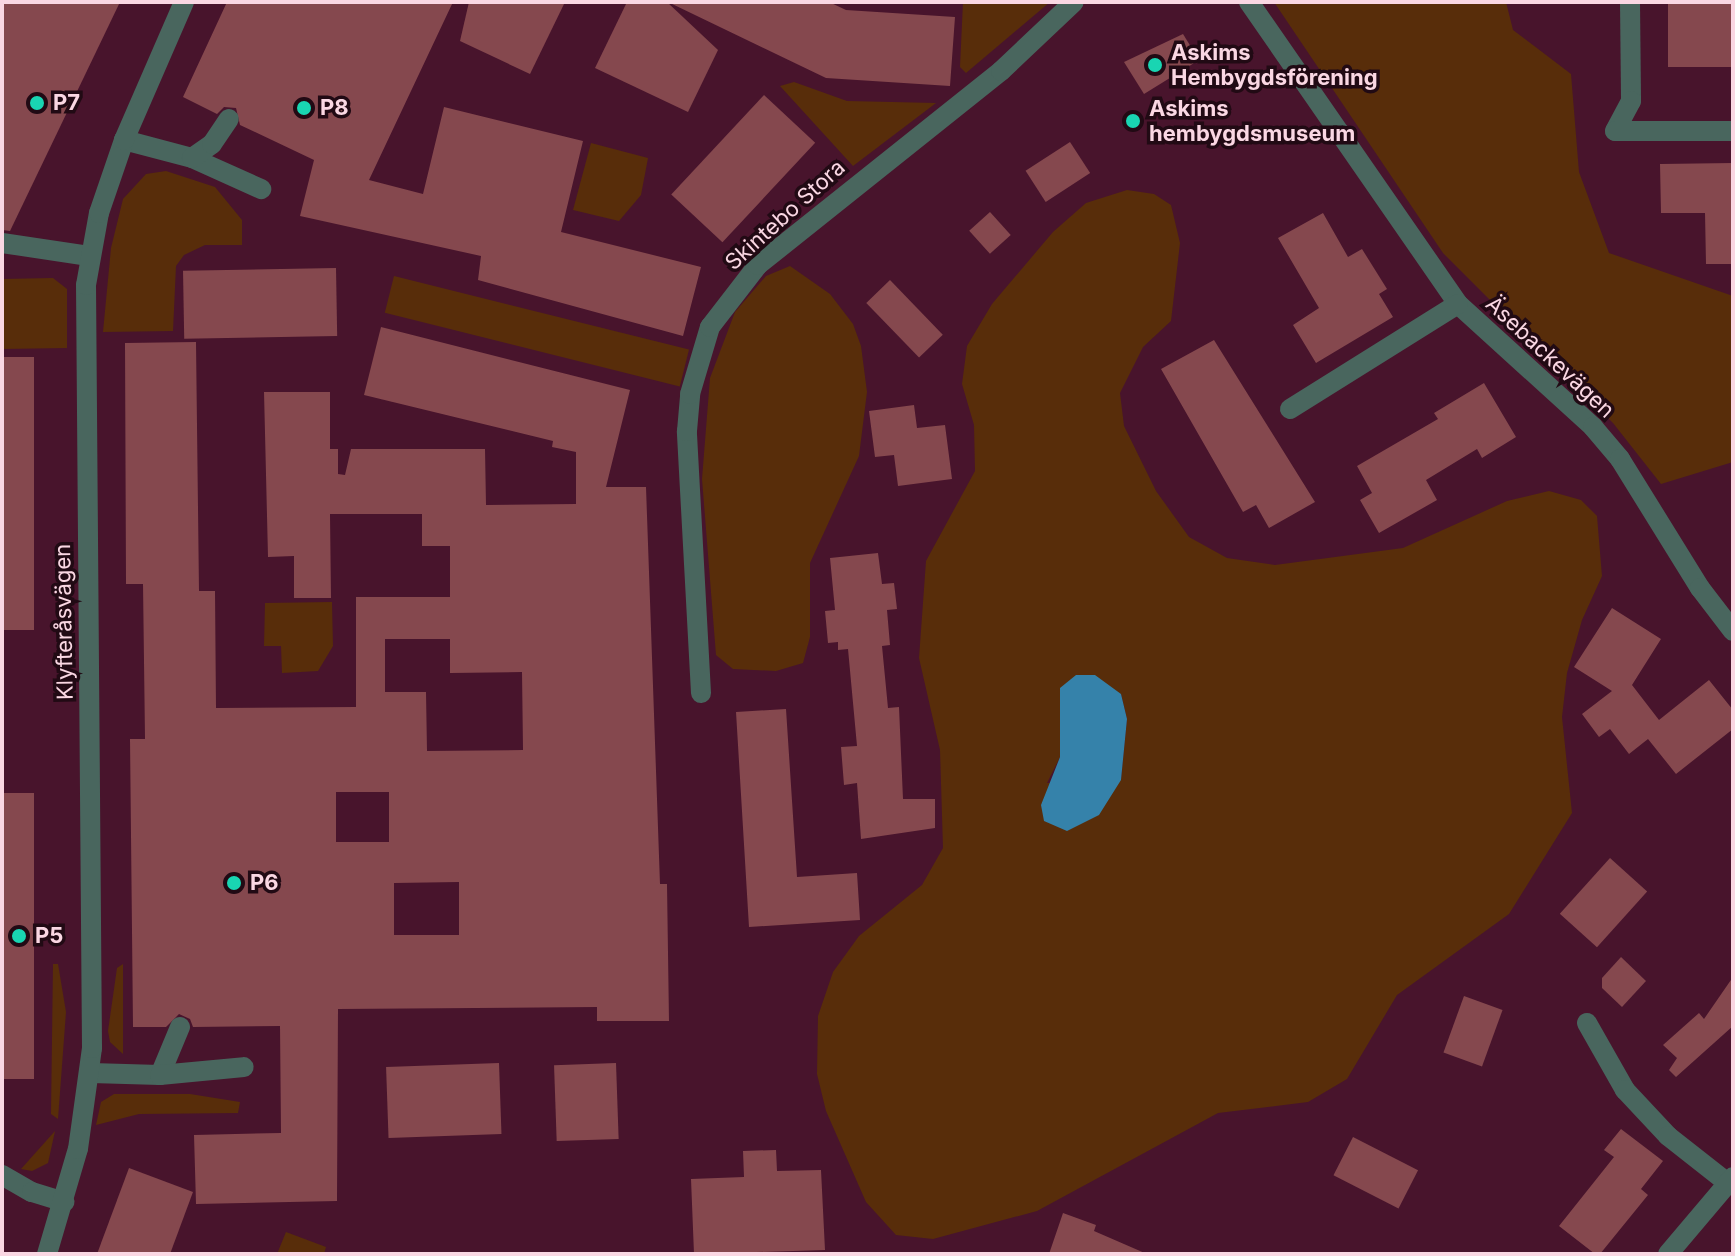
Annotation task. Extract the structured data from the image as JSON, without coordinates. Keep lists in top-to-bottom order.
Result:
{
  "streets": {
    "street": ["Skintebo Stora", "Äsebackevägen", "Klyfteråsvägen"]
  },
  "places": [
    "Askims Hembygdsförening",
    "P7",
    "P8",
    "Askims hembygdsmuseum",
    "P6",
    "P5"
  ]
}
